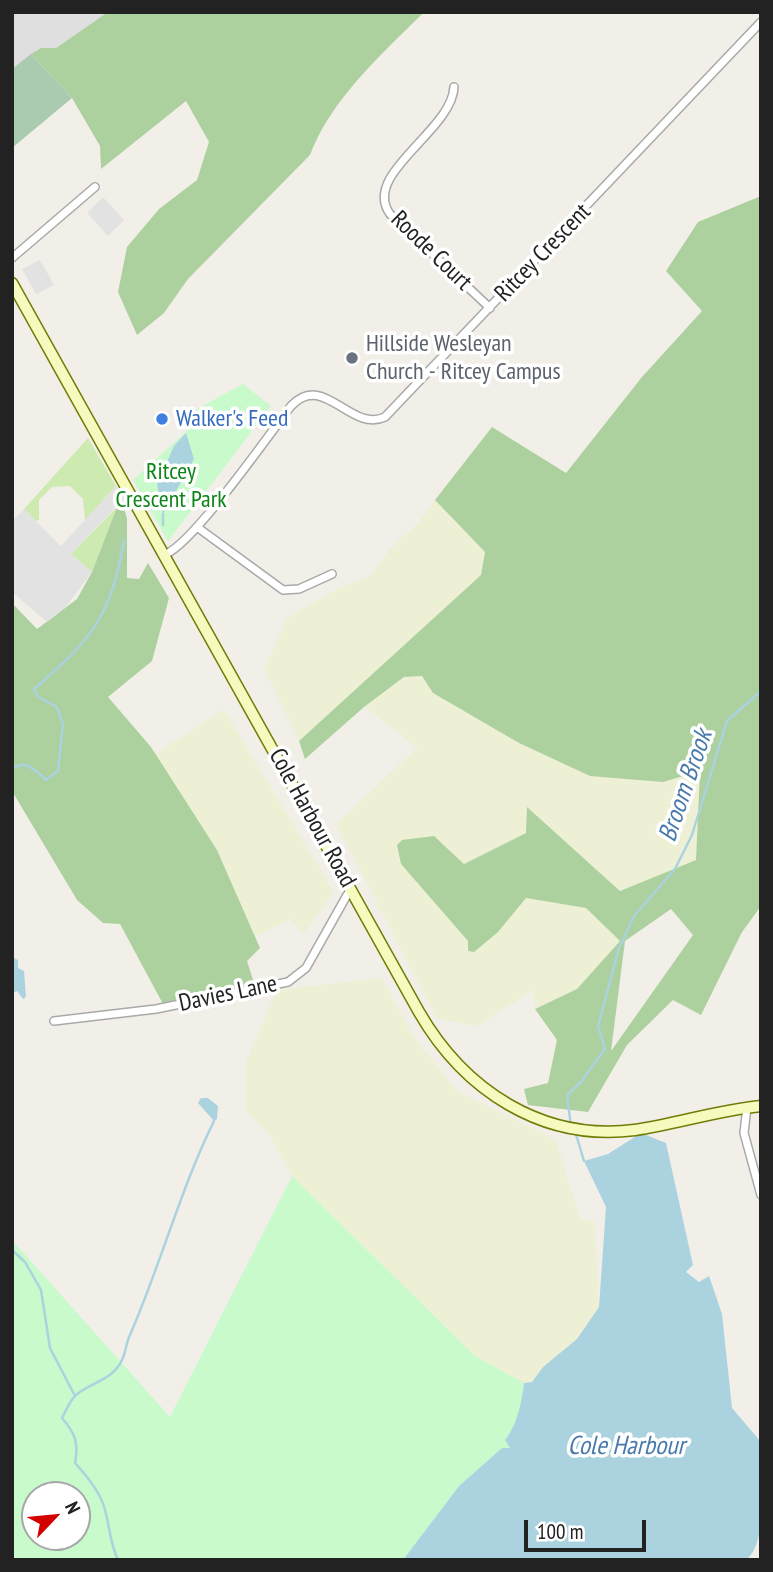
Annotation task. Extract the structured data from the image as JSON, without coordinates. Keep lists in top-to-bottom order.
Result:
{
  "streets": {
    "main road": ["Cole Harbour Road"],
    "street": ["Roode Court", "Ritcey Crescent", "Davies Lane"]
  },
  "crossings": [
    ["Roode Court", "Ritcey Crescent"],
    ["Ritcey Crescent", "Cole Harbour Road"],
    ["Cole Harbour Road", "Davies Lane"]
  ],
  "water": ["Broom Brook", "Cole Harbour"],
  "parks": ["Ritcey Crescent Park"],
  "places": ["Hillside Wesleyan Church - Ritcey Campus", "Walker's Feed"],
  "scale_bar": "100 m",
  "north": "top right"
}
